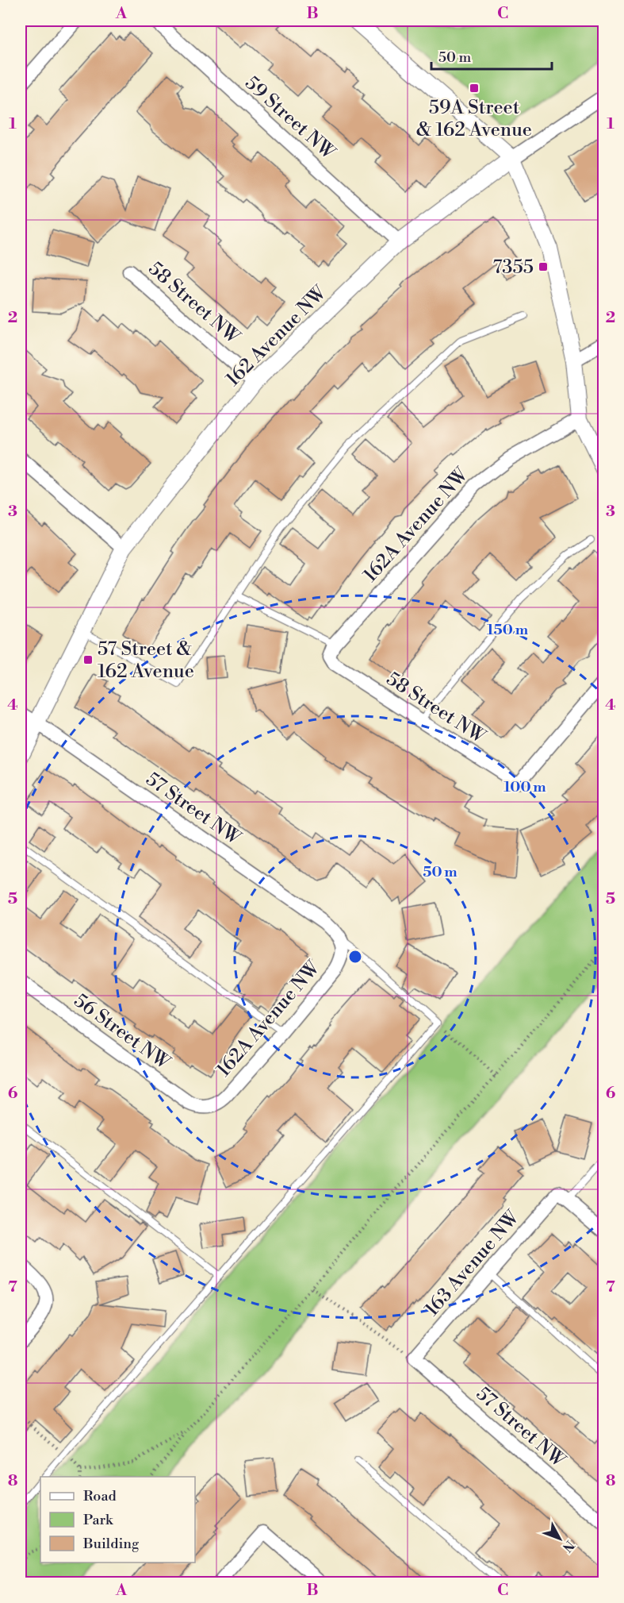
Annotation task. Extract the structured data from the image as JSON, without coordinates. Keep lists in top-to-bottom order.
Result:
{
  "streets": {
    "street": [
      "59 Street NW",
      "58 Street NW",
      "162 Avenue NW",
      "162A Avenue NW",
      "57 Street NW",
      "56 Street NW",
      "163 Avenue NW"
    ]
  },
  "crossings": [
    ["59 Street NW", "162 Avenue NW"],
    ["58 Street NW", "162 Avenue NW"],
    ["58 Street NW", "162A Avenue NW"],
    ["162 Avenue NW", "57 Street NW"],
    ["162A Avenue NW", "57 Street NW"],
    ["162A Avenue NW", "56 Street NW"],
    ["57 Street NW", "163 Avenue NW"]
  ],
  "places": {
    "transit": ["59A Street & 162 Avenue", "7355", "57 Street & 162 Avenue"]
  },
  "legend": ["Road", "Park", "Building"],
  "scale_bar": "50 m",
  "north": "bottom right",
  "grid": {
    "columns": ["A", "B", "C"],
    "rows": [
      "1",
      "2",
      "3",
      "4",
      "5",
      "6",
      "7",
      "8"
    ]
  },
  "rings": ["150 m", "100 m", "50 m"]
}
